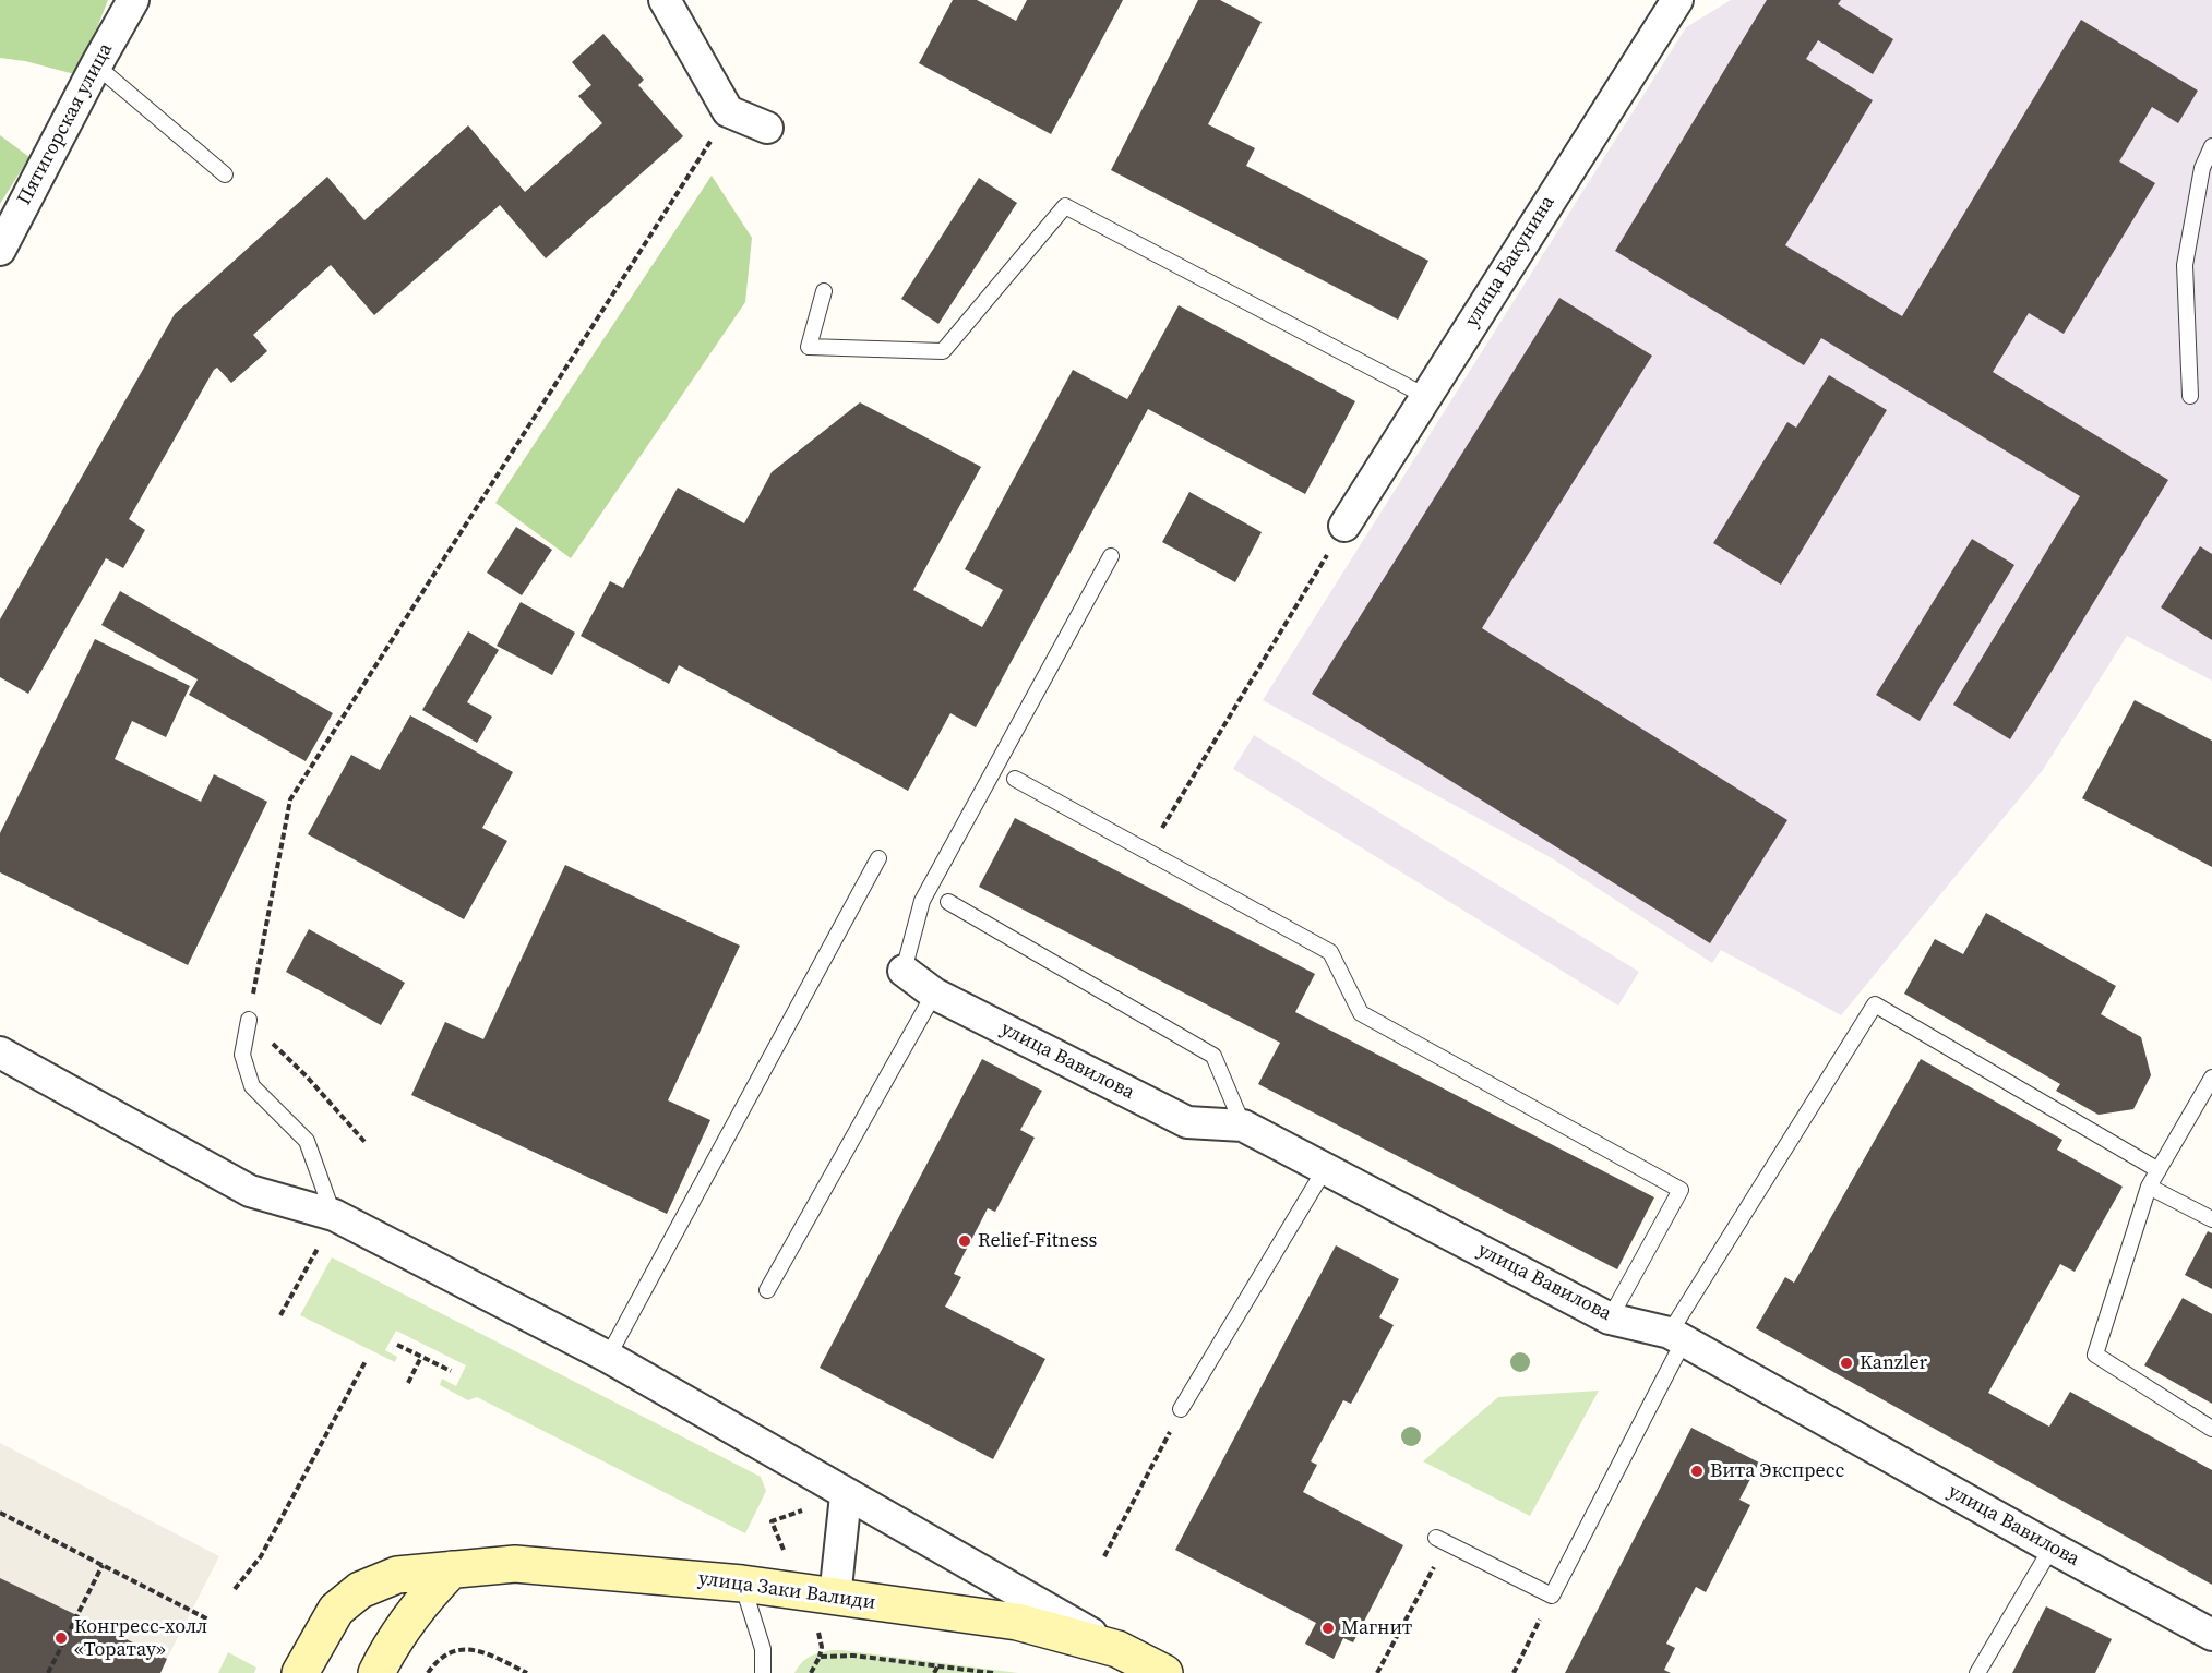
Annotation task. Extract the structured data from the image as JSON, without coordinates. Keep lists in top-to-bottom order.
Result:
{
  "streets": {
    "main road": ["улица Заки Валиди"],
    "street": ["Пятигорская улица", "улица Бакунина", "улица Вавилова"]
  },
  "places": [
    "Relief-Fitness",
    "Kanzler",
    "Вита Экспресс",
    "Магнит",
    "Конгресс-холл «Торатау»"
  ]
}
